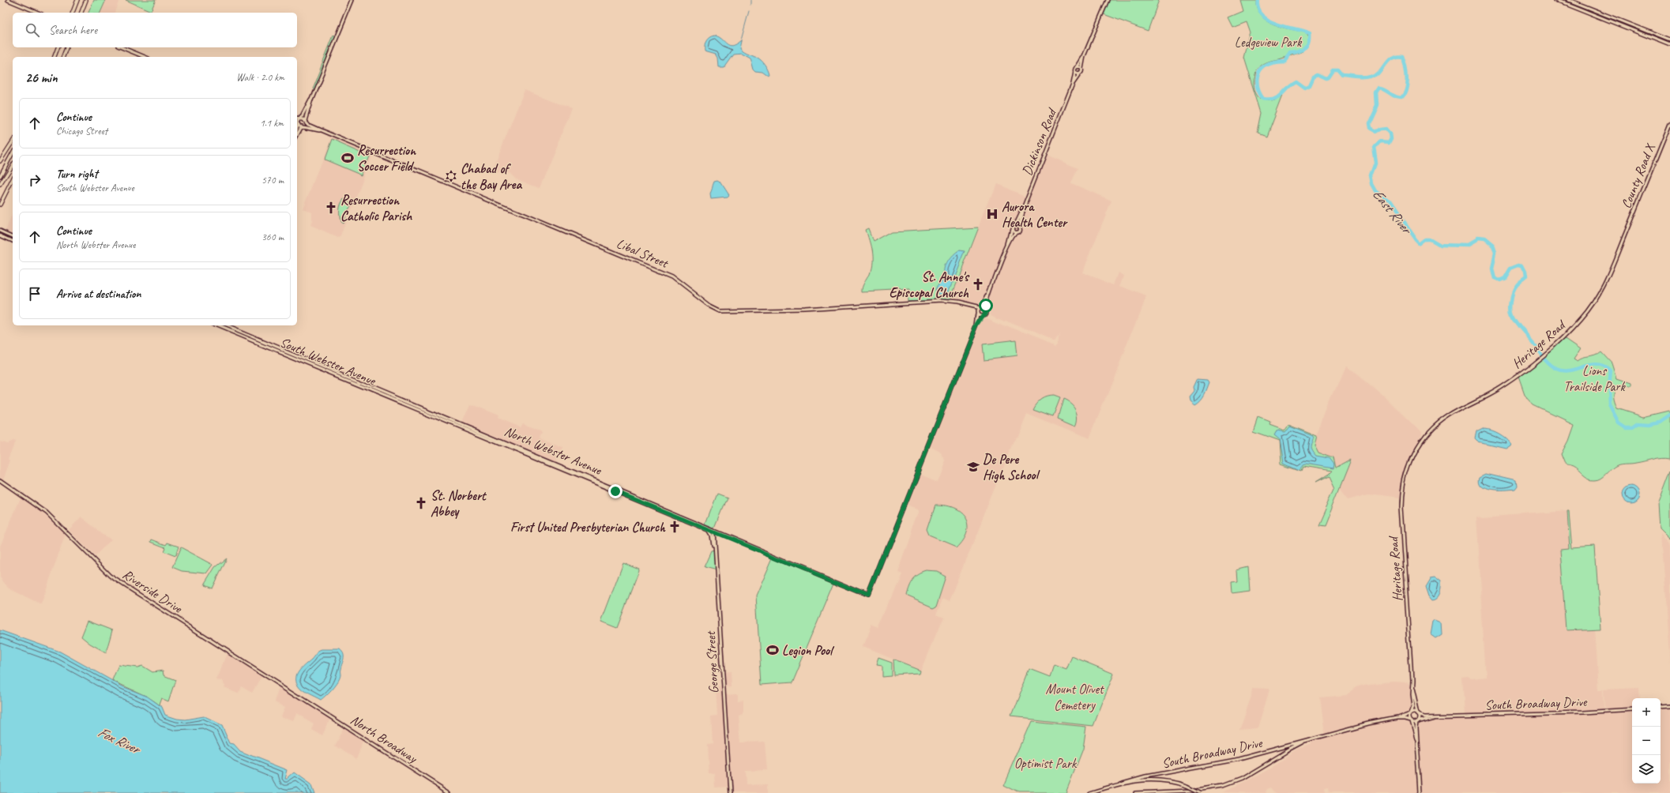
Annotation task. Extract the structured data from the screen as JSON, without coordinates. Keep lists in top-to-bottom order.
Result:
{
  "streets": {
    "main road": [
      "Dickinson Road",
      "County Road X",
      "Libal Street",
      "Heritage Road",
      "South Webster Avenue",
      "North Webster Avenue",
      "Riverside Drive",
      "George Street",
      "South Broadway Drive",
      "North Broadway"
    ]
  },
  "crossings": [
    ["County Road X", "Heritage Road"],
    ["Heritage Road", "South Broadway Drive"],
    ["South Webster Avenue", "North Webster Avenue"],
    ["North Webster Avenue", "George Street"],
    ["Riverside Drive", "North Broadway"]
  ],
  "water": ["East River", "Fox River"],
  "parks": [
    "Ledgeview Park",
    "Lions Trailside Park",
    "Mount Olivet Cemetery",
    "Optimist Park"
  ],
  "places": {
    "sports": ["Resurrection Soccer Field", "Legion Pool"],
    "synagogue": ["Chabad of the Bay Area"],
    "church": [
      "Resurrection Catholic Parish",
      "St. Anne's Episcopal Church",
      "St. Norbert Abbey",
      "First United Presbyterian Church"
    ],
    "hospital": ["Aurora Health Center"],
    "school or university": ["De Pere High School"]
  },
  "page": {
    "search": "Search here",
    "heading": ["26 min", "Walk · 2.0 km"],
    "list": [
      ["Continue", "Chicago Street", "1.1 km"],
      ["Turn right", "South Webster Avenue", "570 m"],
      ["Continue", "North Webster Avenue", "360 m"],
      "Arrive at destination"
    ],
    "map_buttons": ["+", "−"]
  }
}
